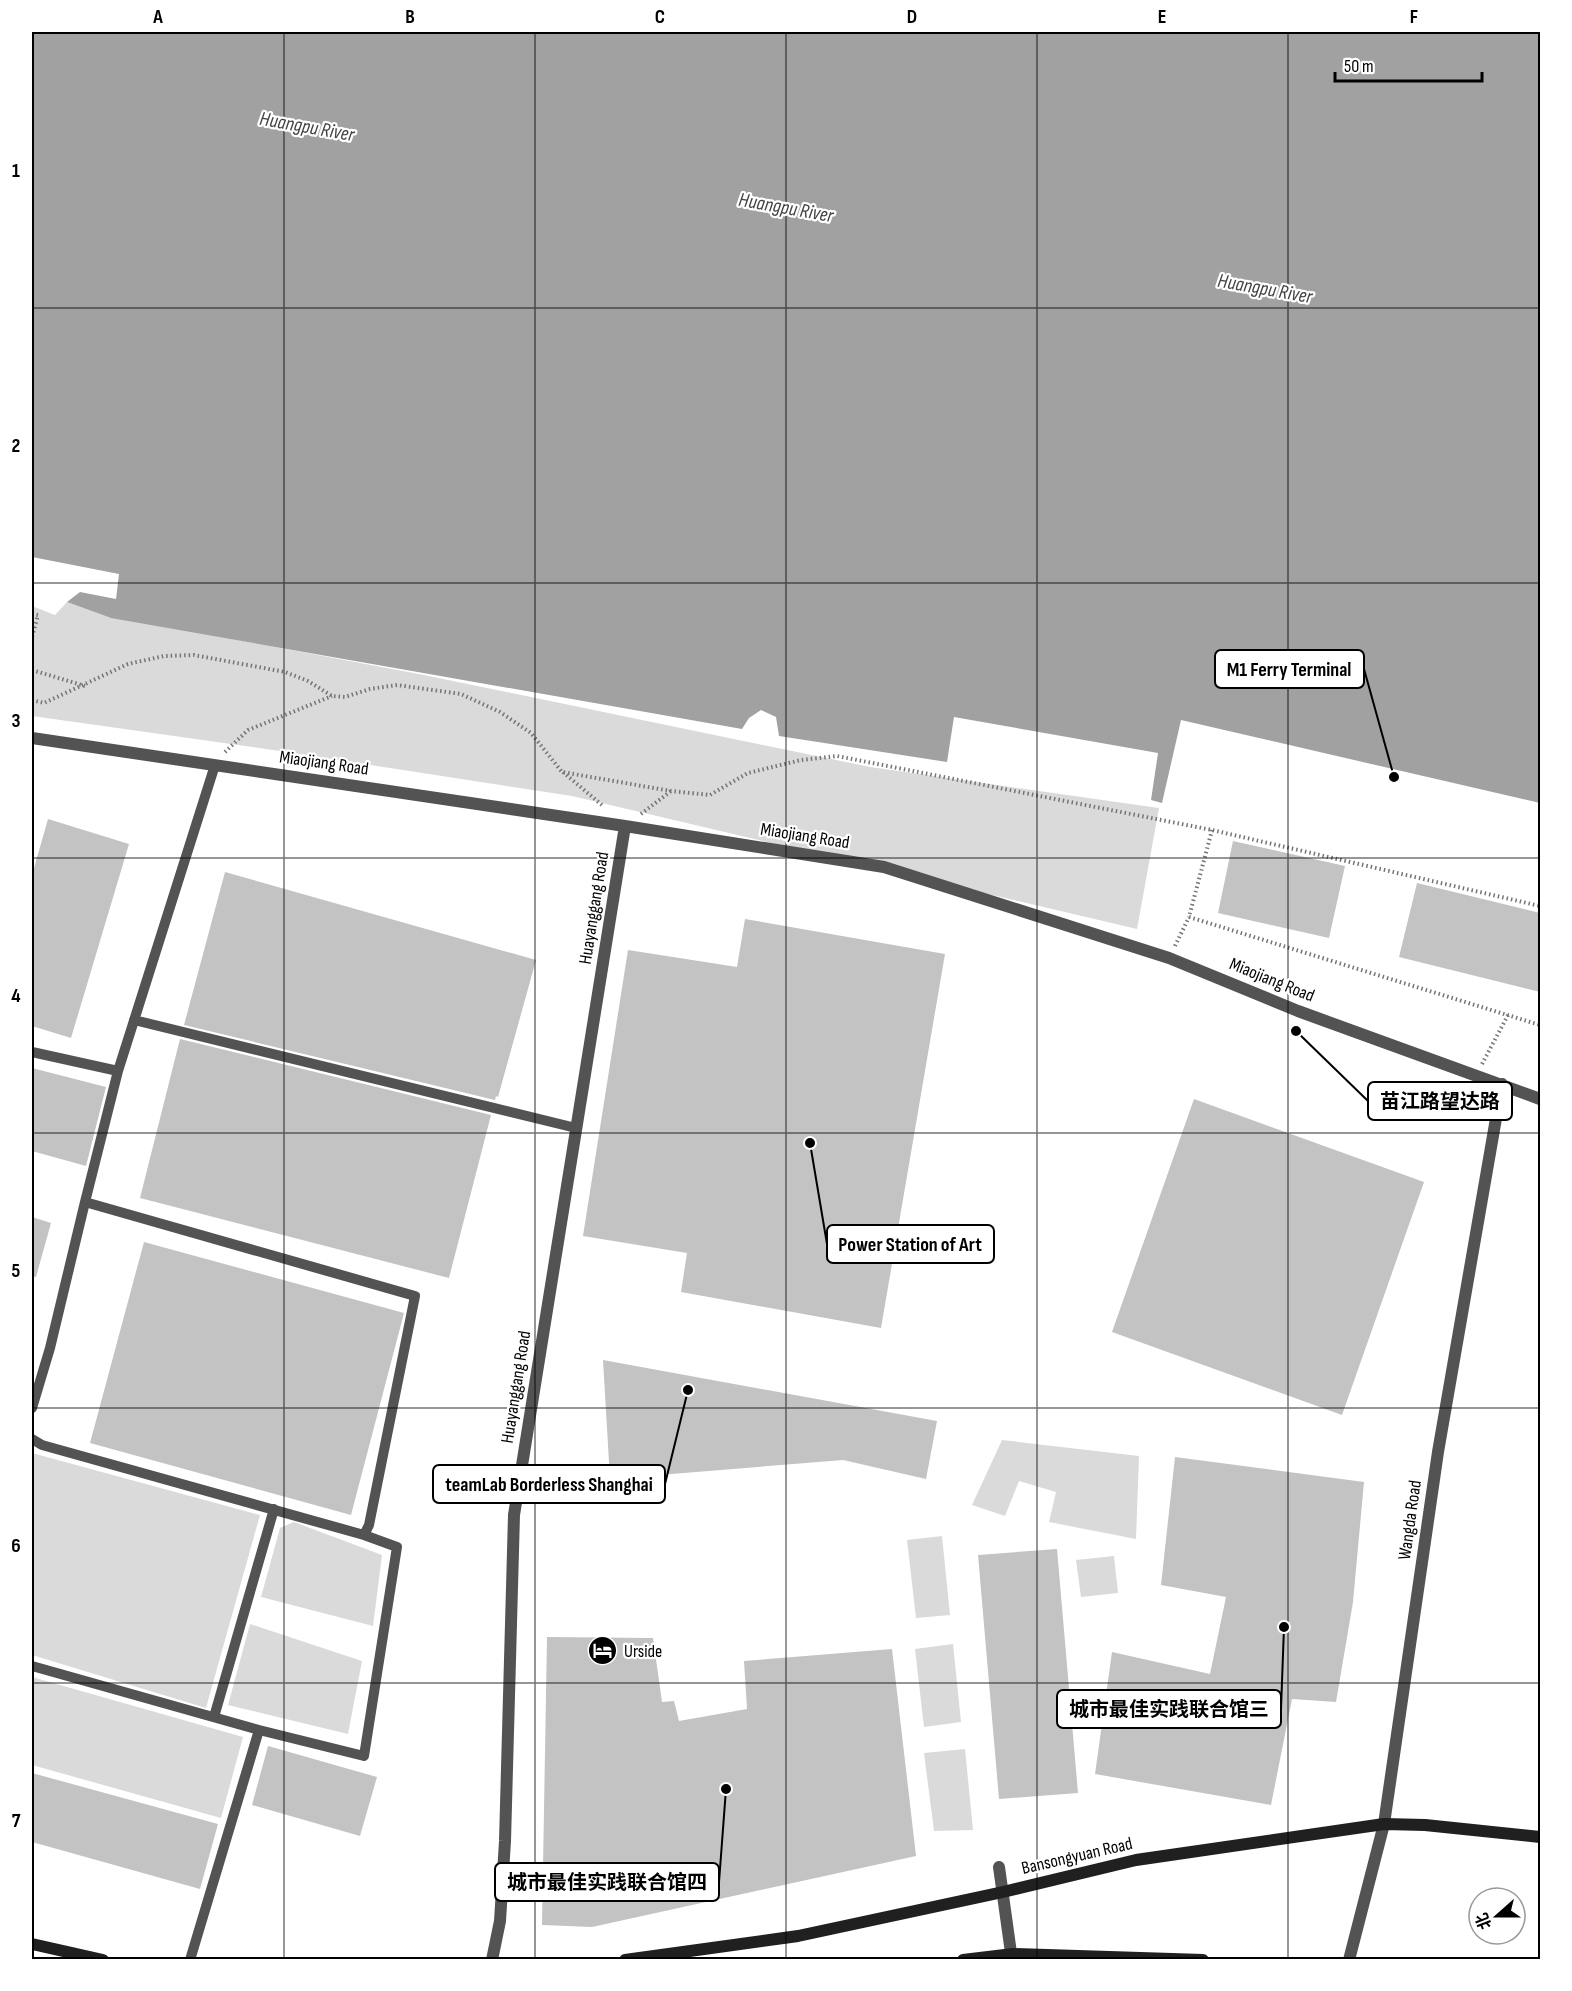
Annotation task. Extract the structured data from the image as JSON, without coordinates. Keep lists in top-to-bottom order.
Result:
{
  "streets": {
    "main road": ["Bansongyuan Road"],
    "street": ["Miaojiang Road", "Huayanggang Road", "Wangda Road"]
  },
  "crossings": [
    ["Miaojiang Road", "Huayanggang Road"],
    ["Miaojiang Road", "Wangda Road"],
    ["Wangda Road", "Bansongyuan Road"]
  ],
  "water": ["Huangpu River"],
  "places": {
    "other": [
      "M1 Ferry Terminal",
      "苗江路望达路",
      "Power Station of Art",
      "teamLab Borderless Shanghai",
      "城市最佳实践联合馆三",
      "城市最佳实践联合馆四"
    ],
    "hotel": ["Urside"]
  },
  "scale_bar": "50 m",
  "north": "left",
  "grid": {
    "columns": [
      "A",
      "B",
      "C",
      "D",
      "E",
      "F"
    ],
    "rows": [
      "1",
      "2",
      "3",
      "4",
      "5",
      "6",
      "7"
    ]
  }
}
